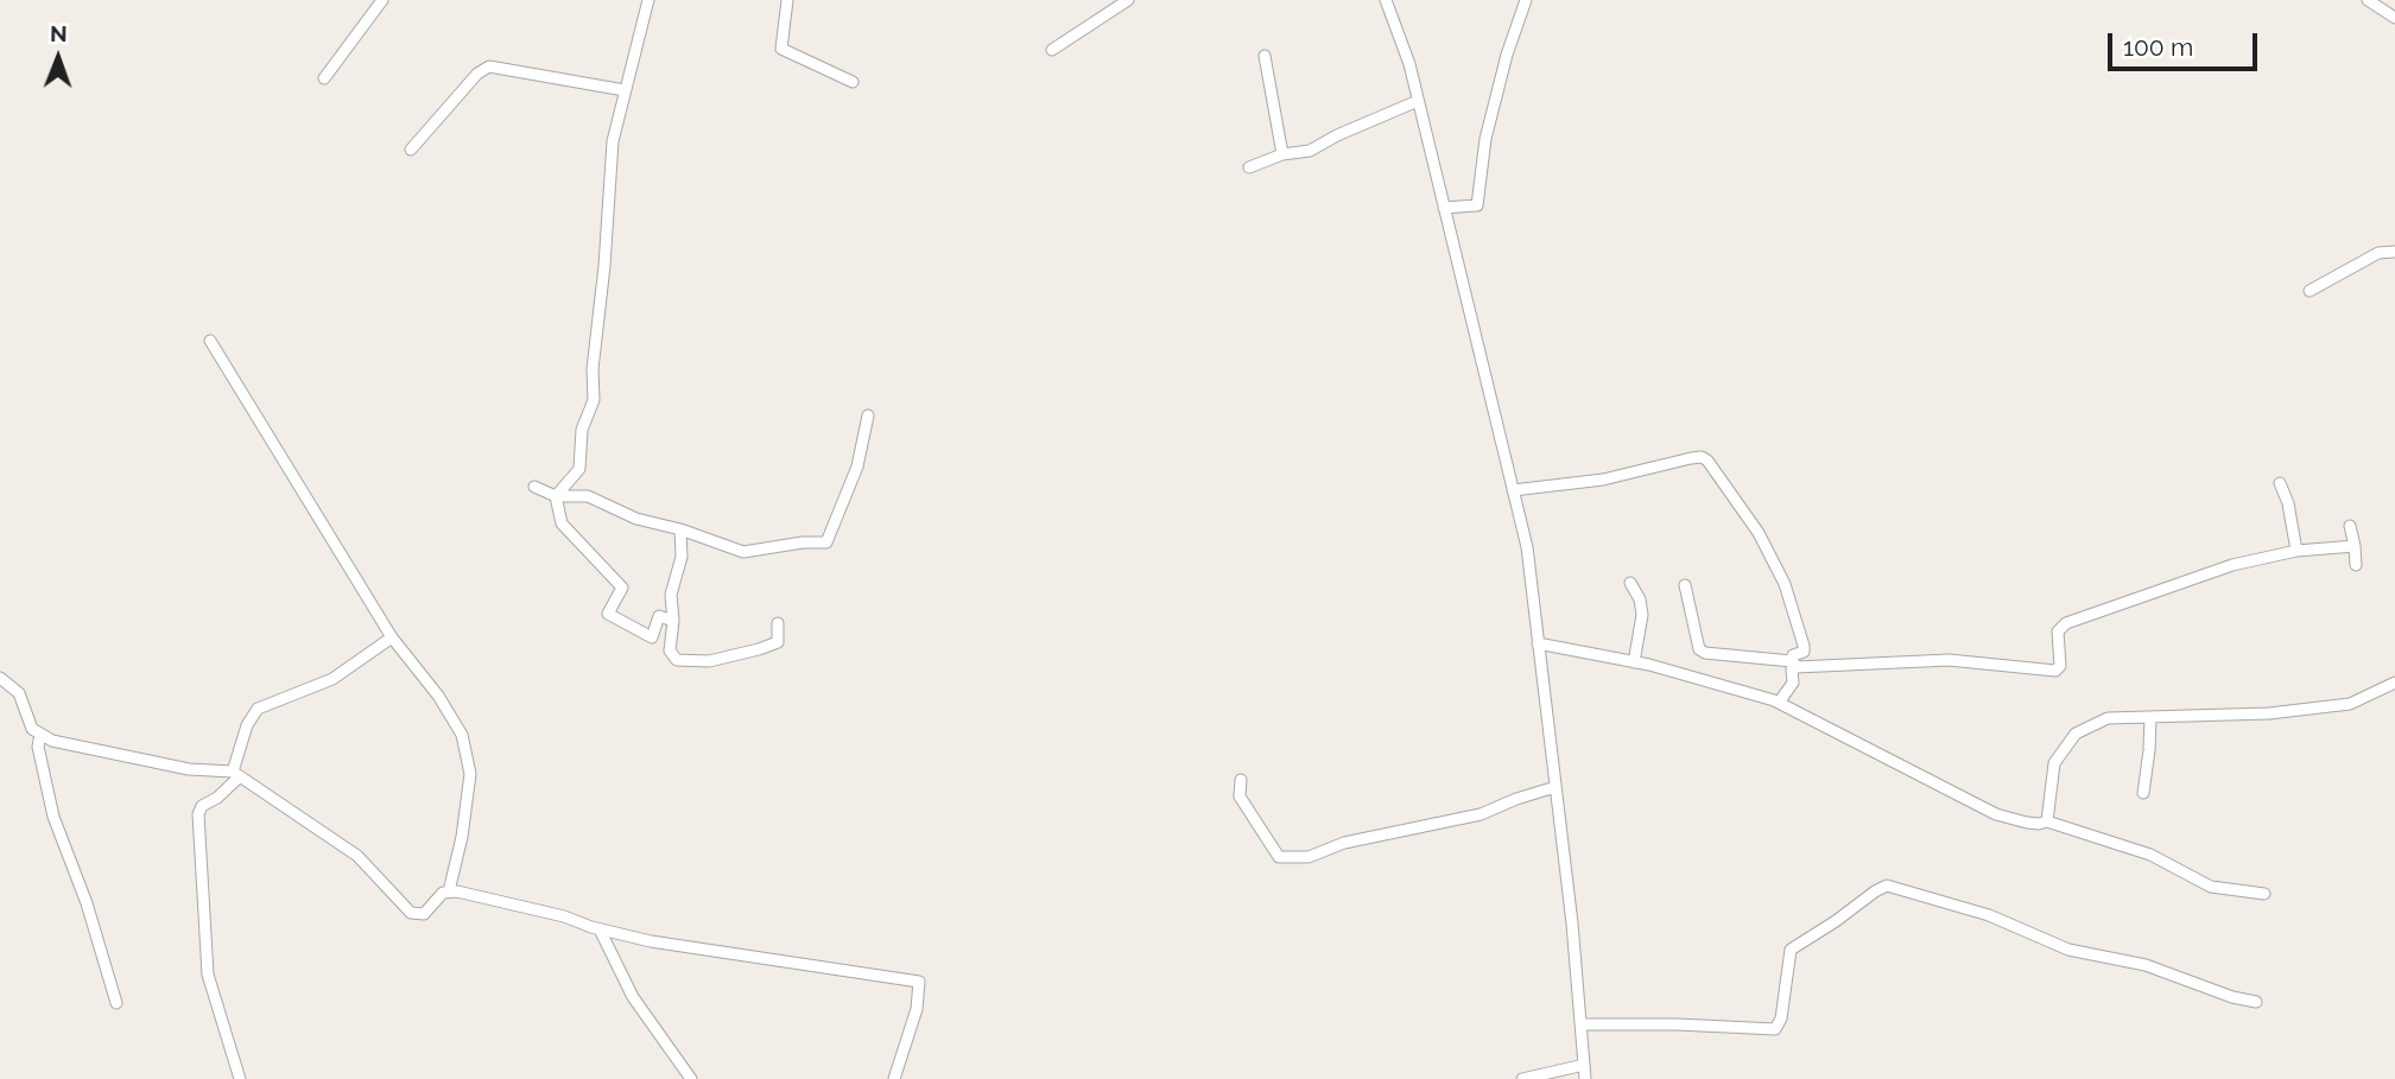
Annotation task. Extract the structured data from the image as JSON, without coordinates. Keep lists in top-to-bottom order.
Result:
{
  "scale_bar": "100 m",
  "north": "top"
}
